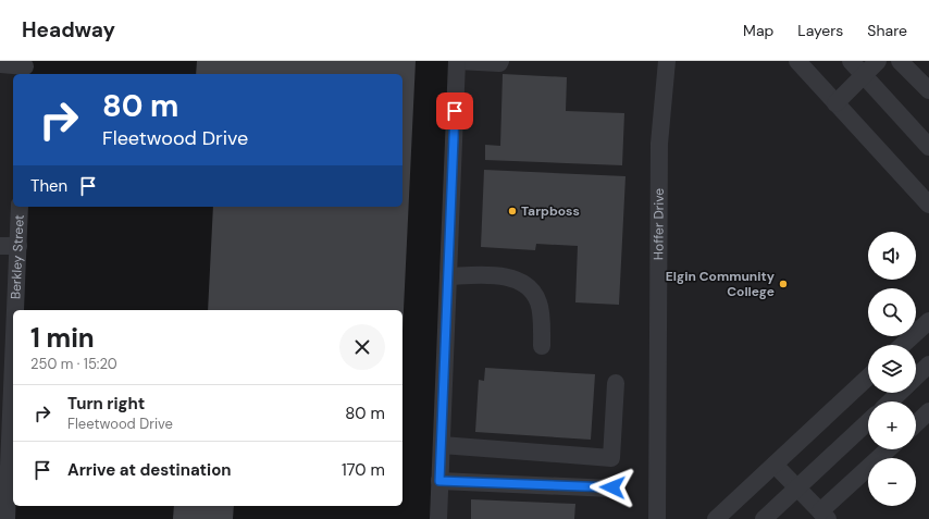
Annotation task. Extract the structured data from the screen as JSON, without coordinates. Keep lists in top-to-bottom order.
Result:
{
  "streets": {
    "street": ["Hoffer Drive", "Berkley Street"]
  },
  "places": ["Tarpboss", "Elgin Community College"],
  "page": {
    "header": "Headway",
    "nav": ["Map", "Layers", "Share"],
    "turn": ["80 m", "Fleetwood Drive"],
    "then": "Then",
    "map_buttons": ["+", "−"],
    "heading": ["1 min", "250 m · 15:20"],
    "list": [
      {
        "name": "Turn right",
        "note": "Fleetwood Drive",
        "value": "80 m"
      },
      {
        "name": "Arrive at destination",
        "value": "170 m"
      }
    ]
  }
}
